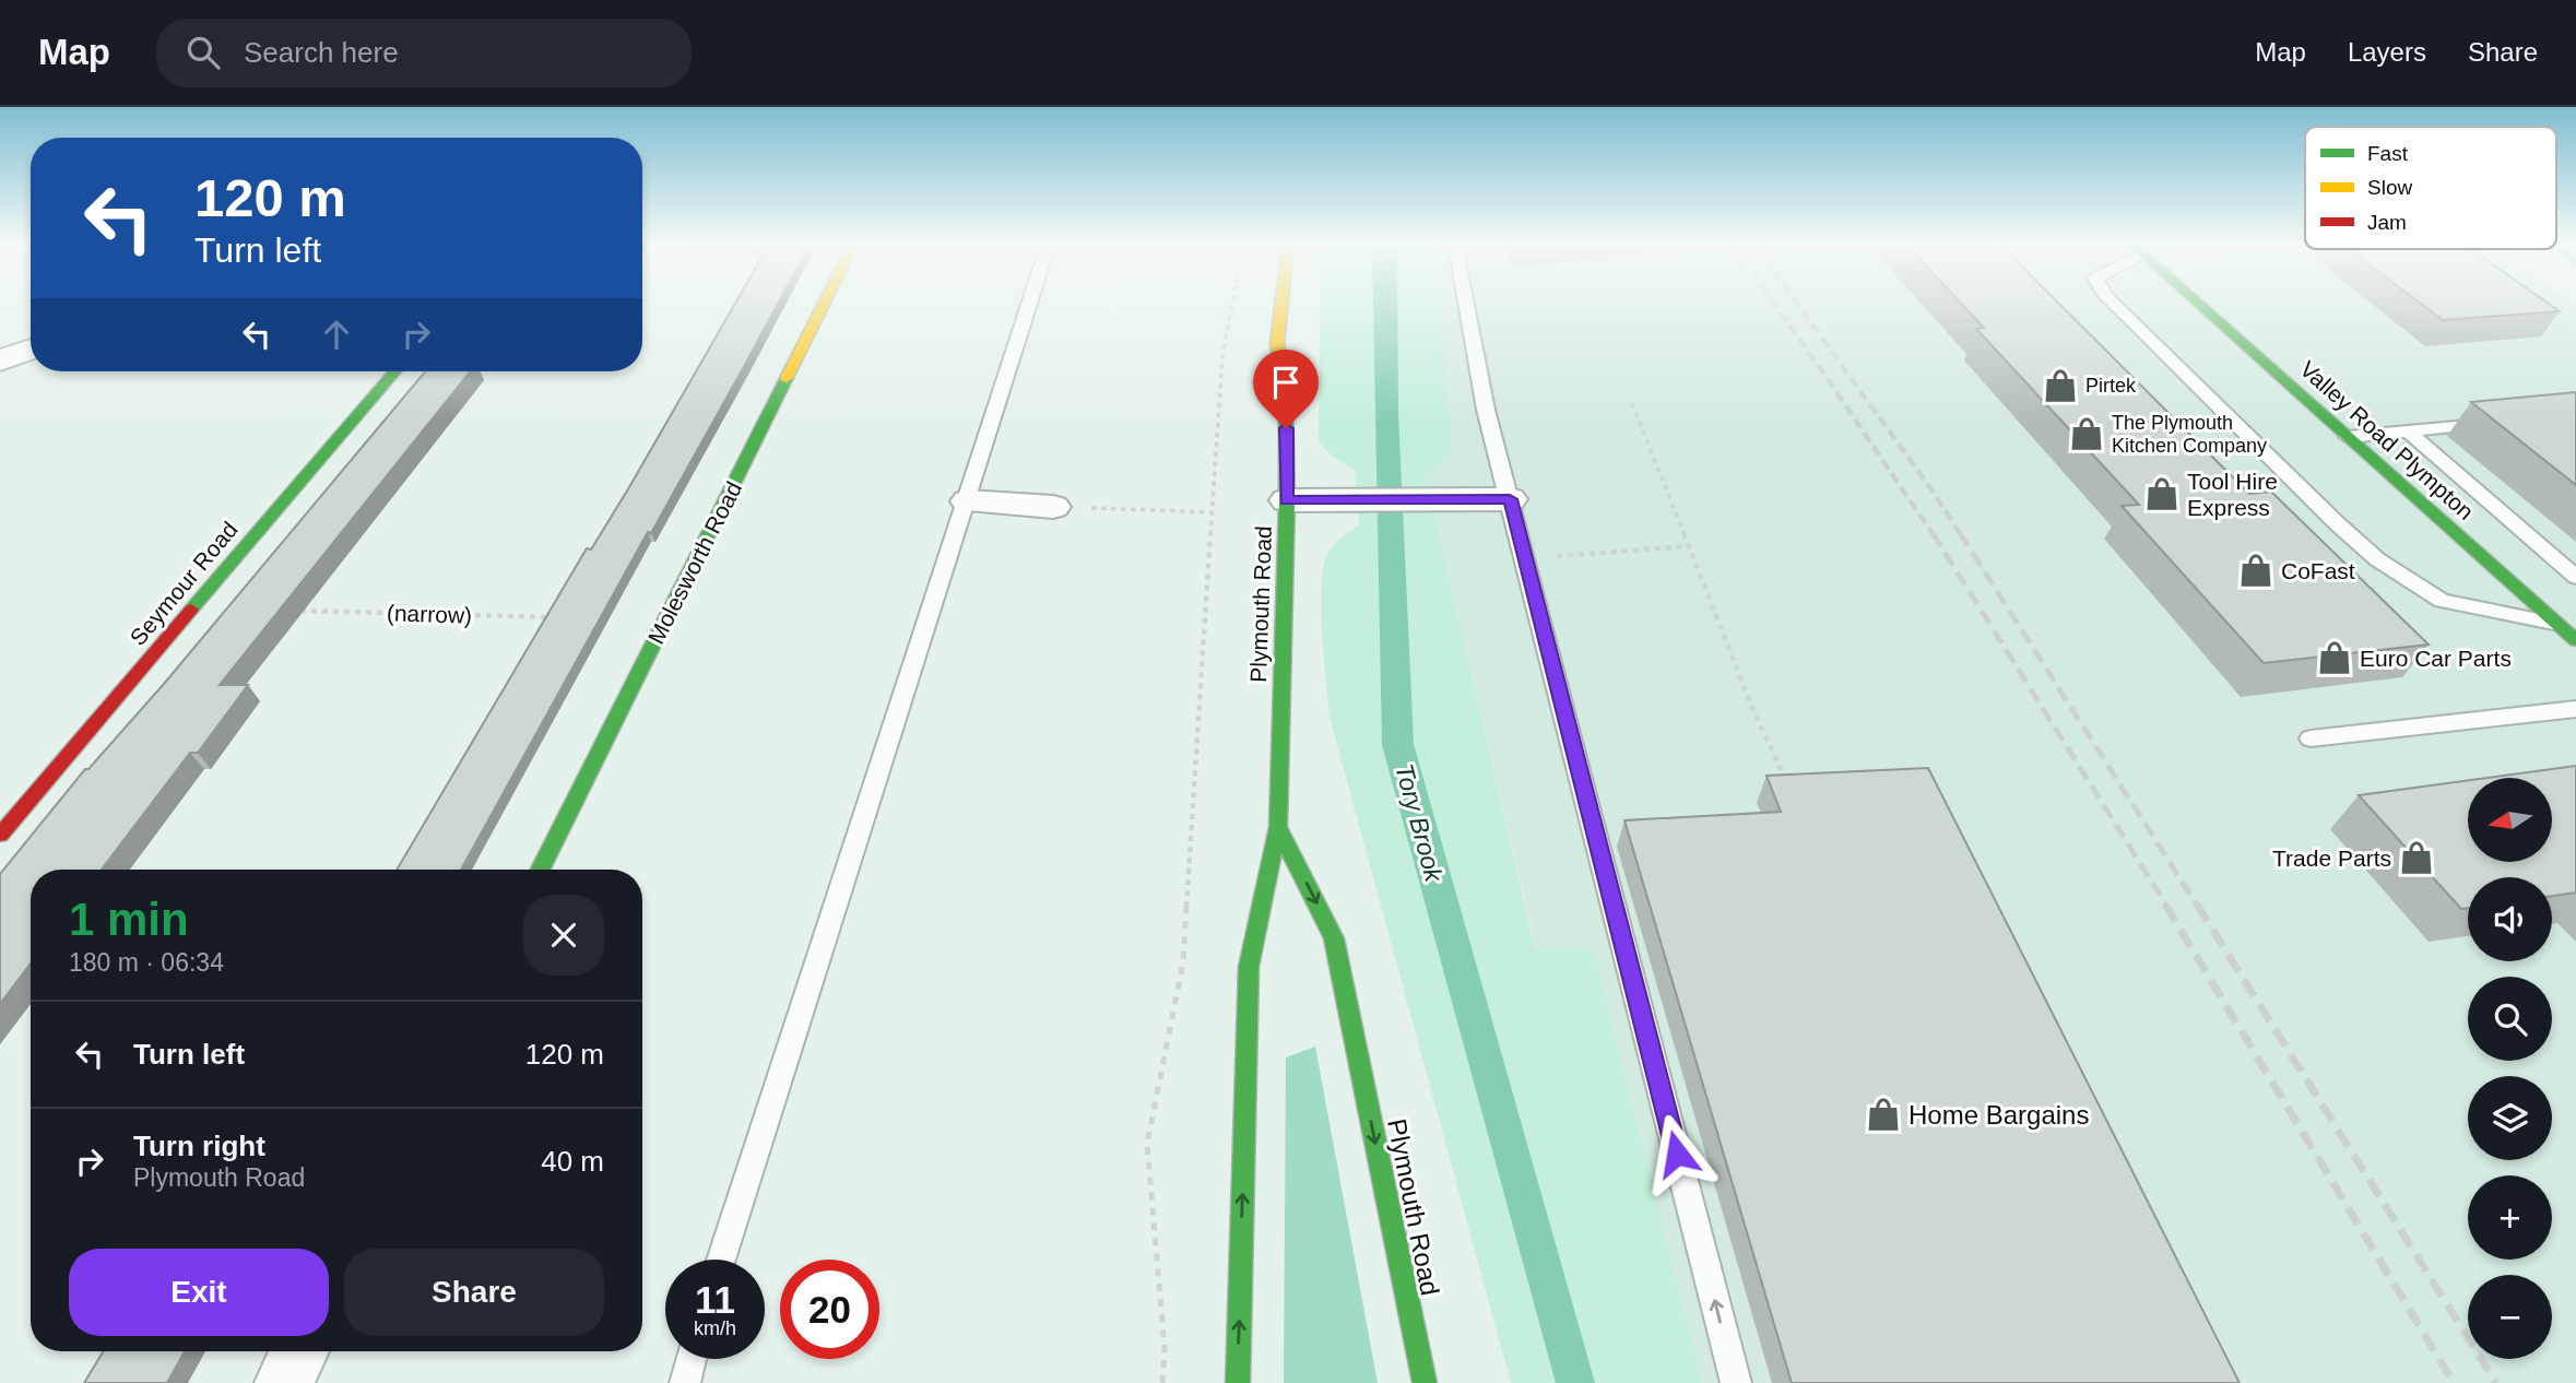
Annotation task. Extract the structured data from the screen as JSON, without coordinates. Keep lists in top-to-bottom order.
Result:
{
  "streets": {
    "street": [
      "Valley Road Plympton",
      "Molesworth Road",
      "Seymour Road",
      "Plymouth Road"
    ],
    "path": ["(narrow)"]
  },
  "water": ["Tory Brook"],
  "places": {
    "shop": [
      "Pirtek",
      "The Plymouth Kitchen Company",
      "Tool Hire Express",
      "CoFast",
      "Euro Car Parts",
      "Trade Parts",
      "Home Bargains"
    ]
  },
  "legend": ["Fast", "Slow", "Jam"],
  "north": "left",
  "page": {
    "header": "Map",
    "search": "Search here",
    "nav": ["Map", "Layers", "Share"],
    "turn": ["120 m", "Turn left"],
    "map_buttons": ["+", "−"],
    "heading": ["1 min", "180 m · 06:34"],
    "list": [
      {
        "name": "Turn left",
        "value": "120 m"
      },
      {
        "name": "Turn right",
        "note": "Plymouth Road",
        "value": "40 m"
      }
    ],
    "buttons": ["Exit", "Share"],
    "speed": "11 km/h",
    "limit": "20"
  }
}
